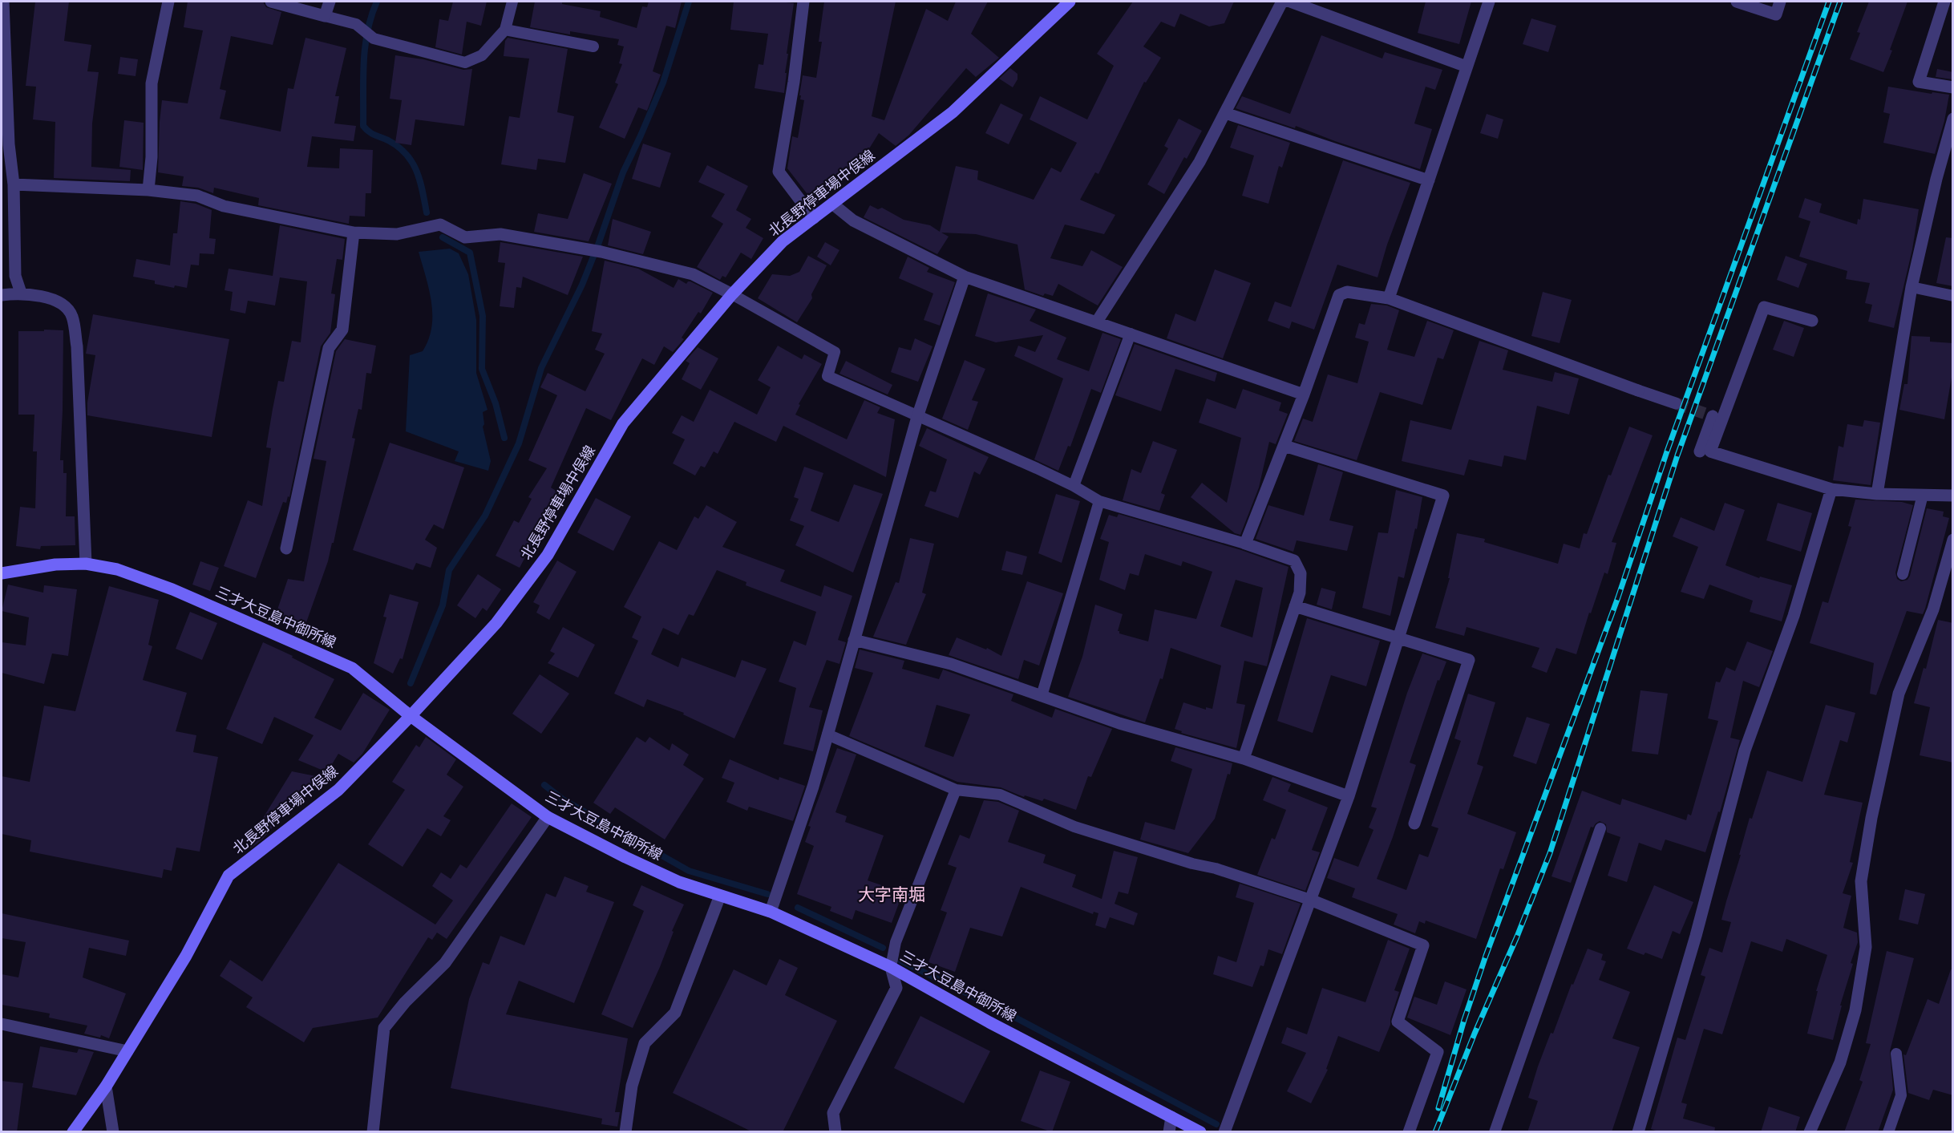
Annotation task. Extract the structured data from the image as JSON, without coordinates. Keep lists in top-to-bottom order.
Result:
{
  "streets": {
    "main road": ["北長野停車場中俣線", "三才大豆島中御所線"]
  },
  "crossings": [
    ["北長野停車場中俣線", "三才大豆島中御所線"]
  ],
  "districts": ["大字南堀"]
}
